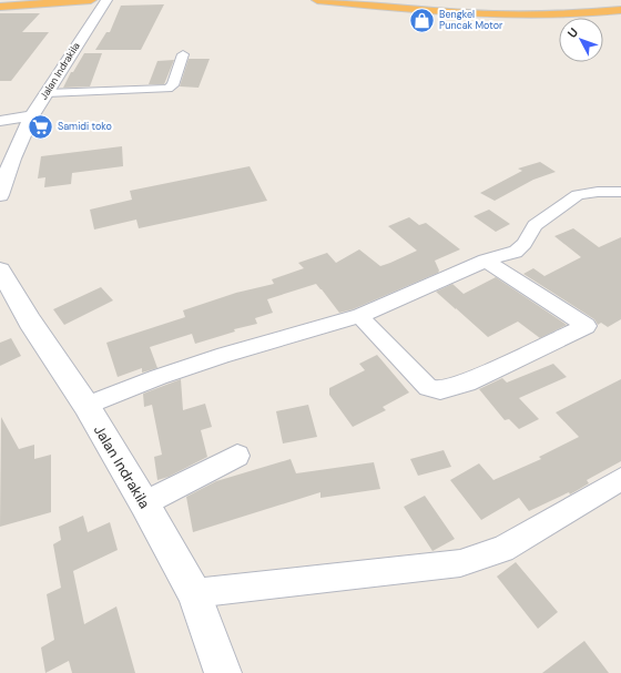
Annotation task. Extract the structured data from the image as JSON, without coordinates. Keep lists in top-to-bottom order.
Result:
{
  "streets": {
    "street": ["Jalan Indrakila"]
  },
  "places": {
    "shop": ["Bengkel Puncak Motor"],
    "supermarket": ["Samidi toko"]
  },
  "north": "top left"
}
